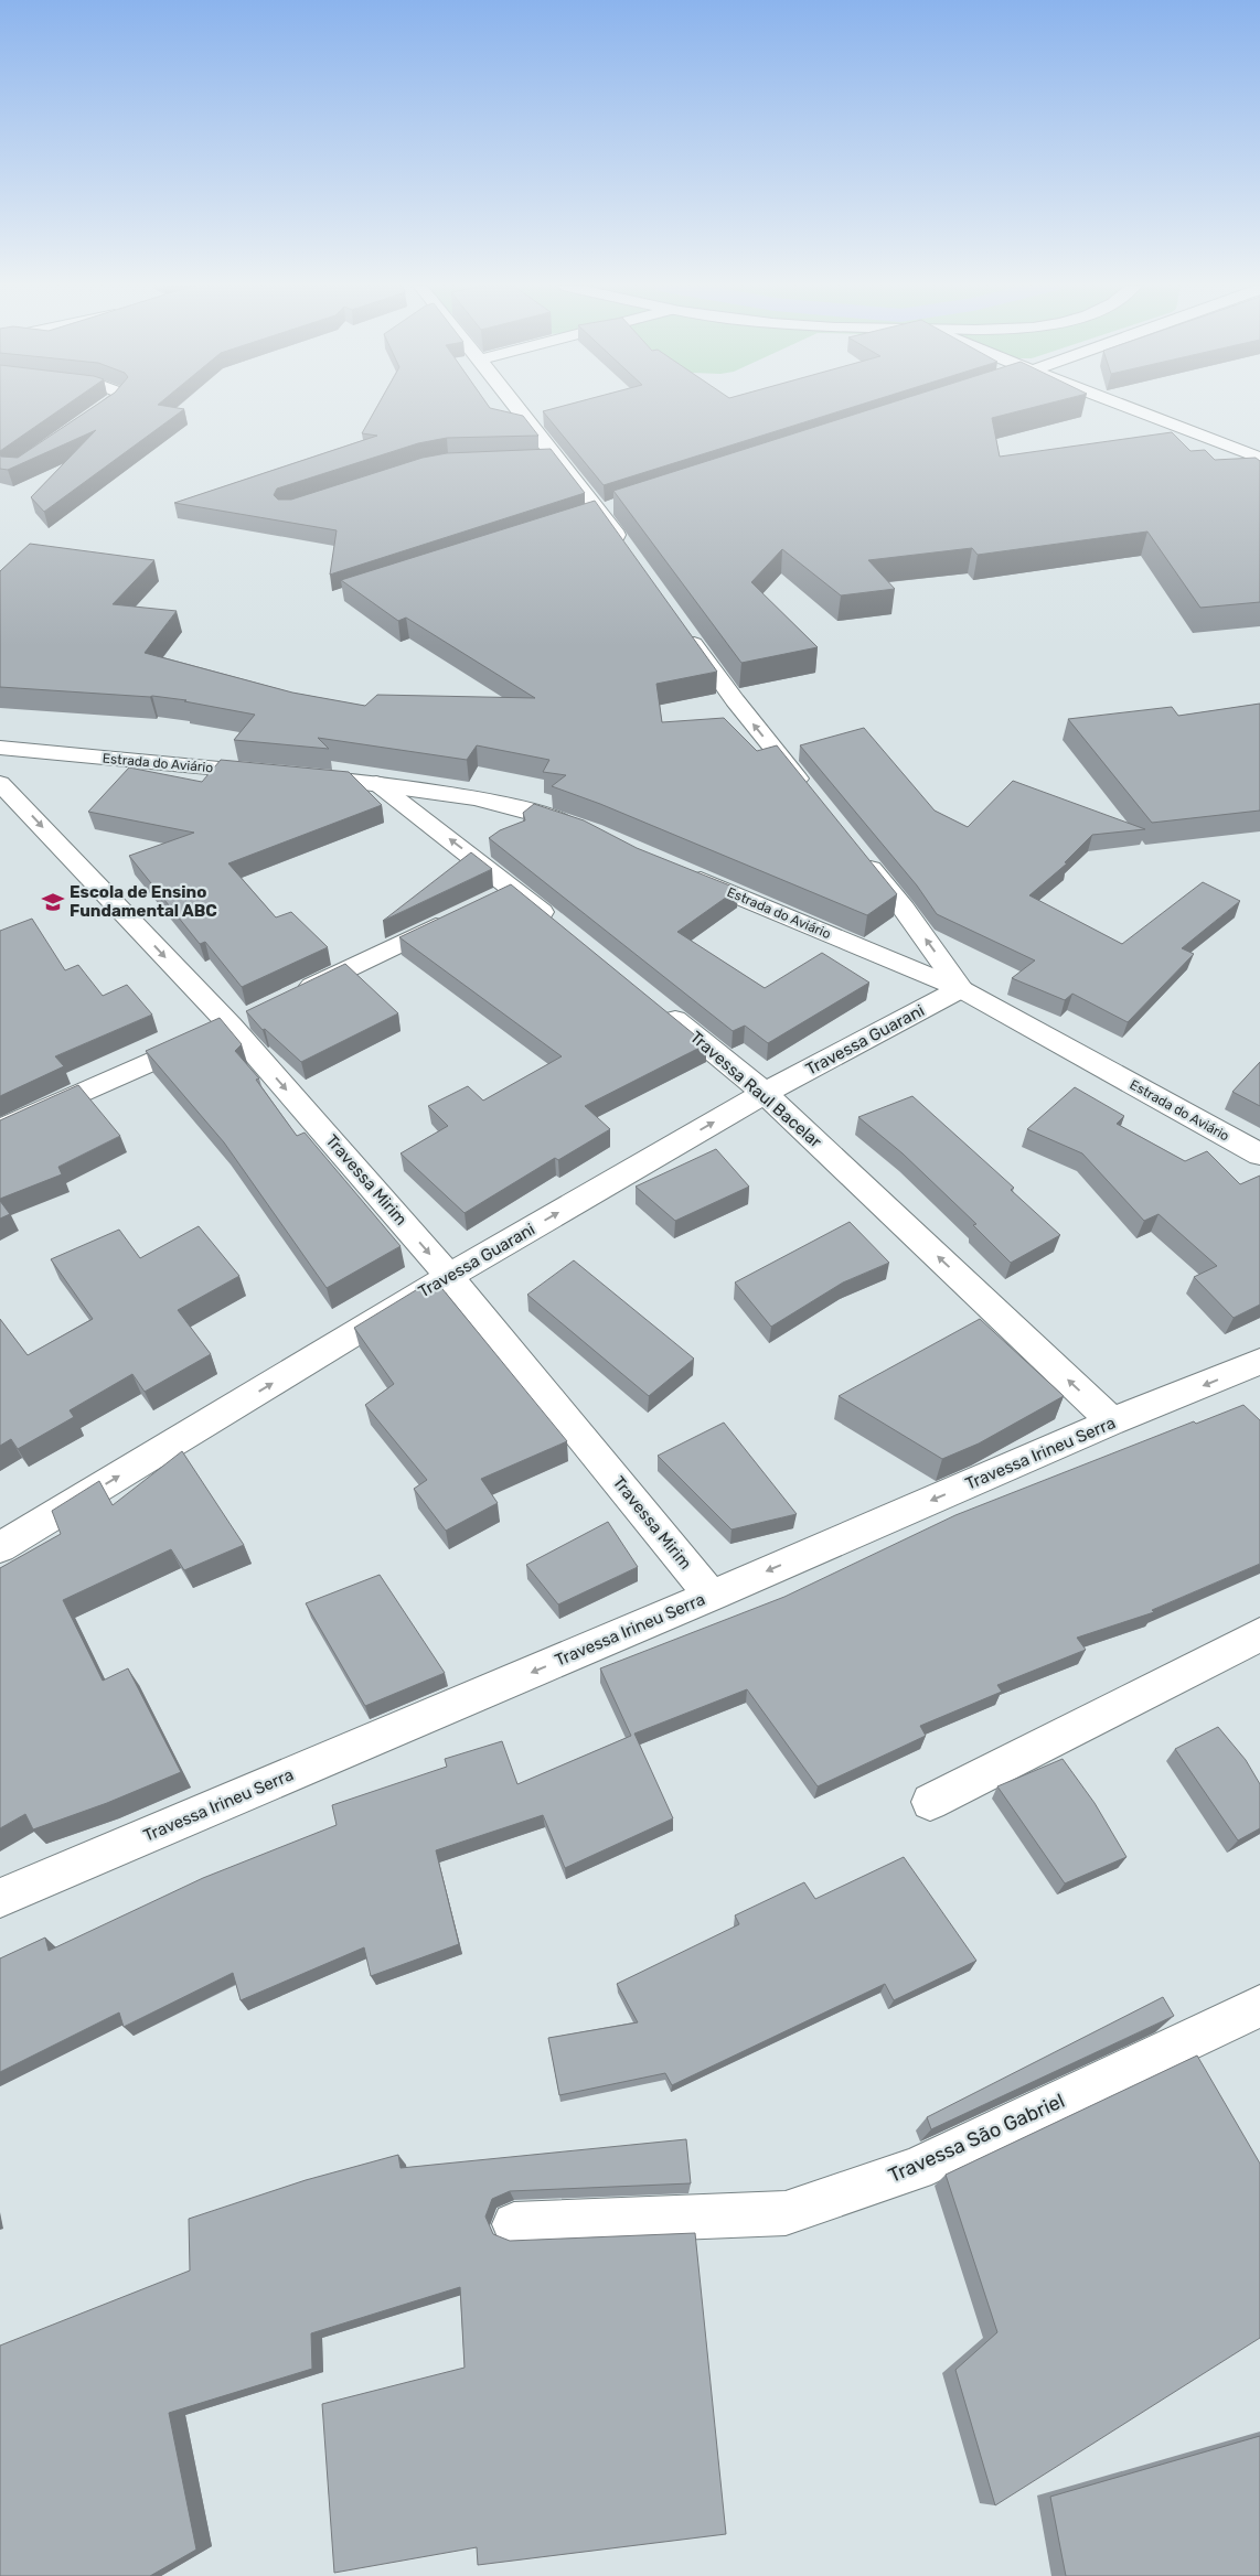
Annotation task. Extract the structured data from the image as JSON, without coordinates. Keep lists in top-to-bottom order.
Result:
{
  "streets": {
    "street": [
      "Estrada do Aviário",
      "Travessa Guarani",
      "Travessa Raul Bacelar",
      "Travessa Mirim",
      "Travessa Irineu Serra",
      "Travessa São Gabriel"
    ]
  },
  "crossings": [
    ["Estrada do Aviário", "Travessa Guarani"],
    ["Travessa Guarani", "Travessa Raul Bacelar"],
    ["Travessa Guarani", "Travessa Mirim"],
    ["Travessa Raul Bacelar", "Travessa Irineu Serra"],
    ["Travessa Mirim", "Travessa Irineu Serra"]
  ],
  "one_way": [
    "Travessa Guarani",
    "Travessa Raul Bacelar",
    "Travessa Mirim",
    "Travessa Irineu Serra"
  ],
  "places": {
    "school or university": ["Escola de Ensino Fundamental ABC"]
  }
}
